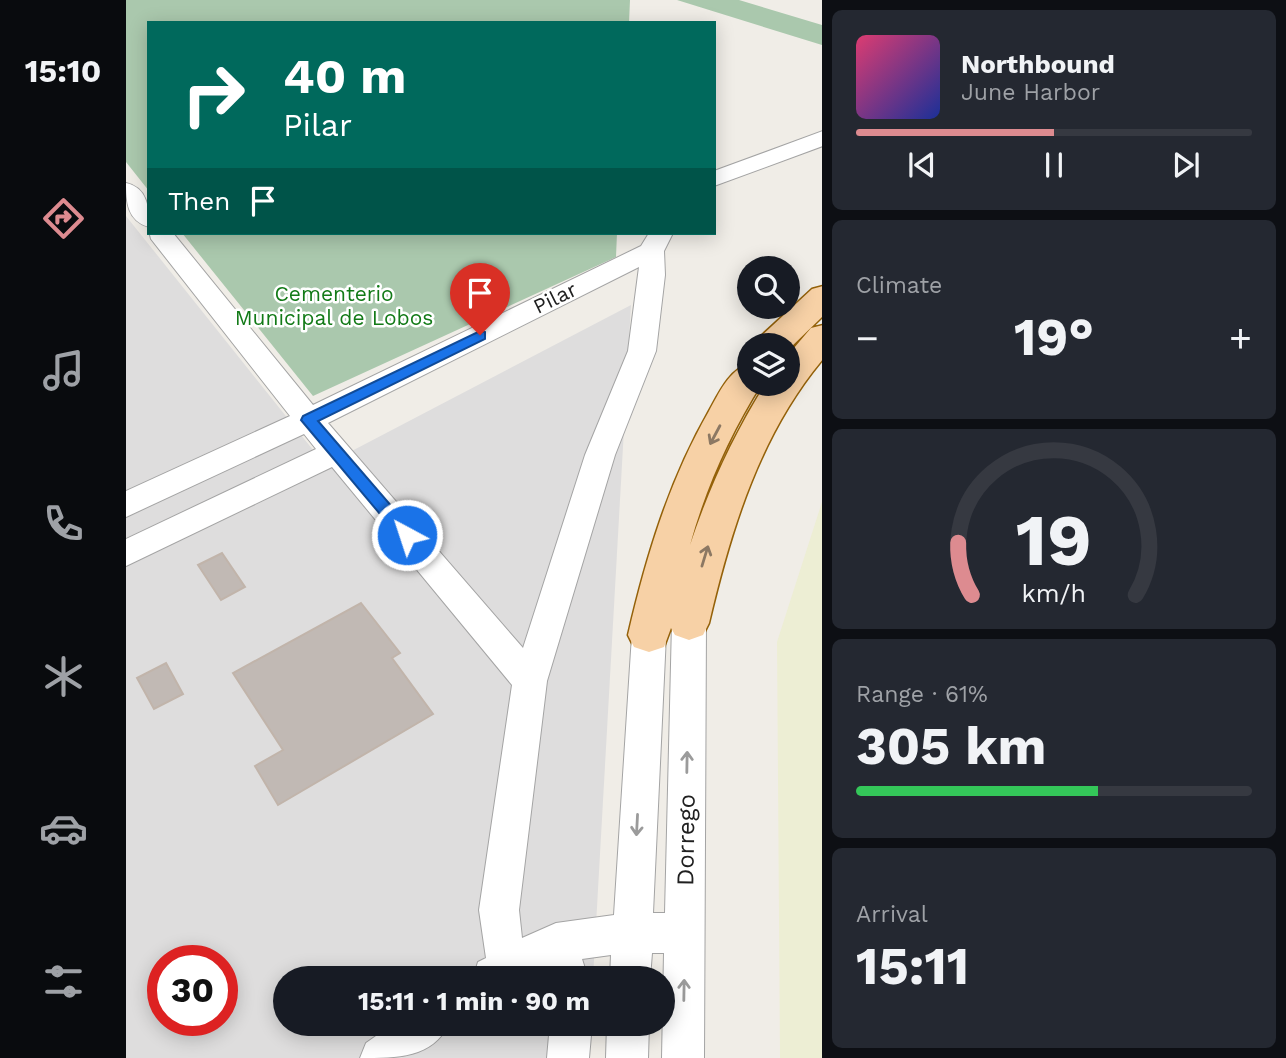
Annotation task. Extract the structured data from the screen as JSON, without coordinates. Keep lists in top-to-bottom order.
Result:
{
  "streets": {
    "street": ["Pilar", "Dorrego"]
  },
  "parks": ["Cementerio Municipal de Lobos"],
  "page": {
    "tabs": "15:10",
    "turn": ["40 m", "Pilar"],
    "song": ["Northbound", "June Harbor"],
    "then": "Then",
    "tile": [
      "Climate",
      ["Range · 61%", "305 km"],
      ["Arrival", "15:11"]
    ],
    "heat": ["−", "19°", "+"],
    "limit": "30",
    "trip": "15:11 · 1 min · 90 m",
    "gauge": ["19", "km/h"]
  }
}
